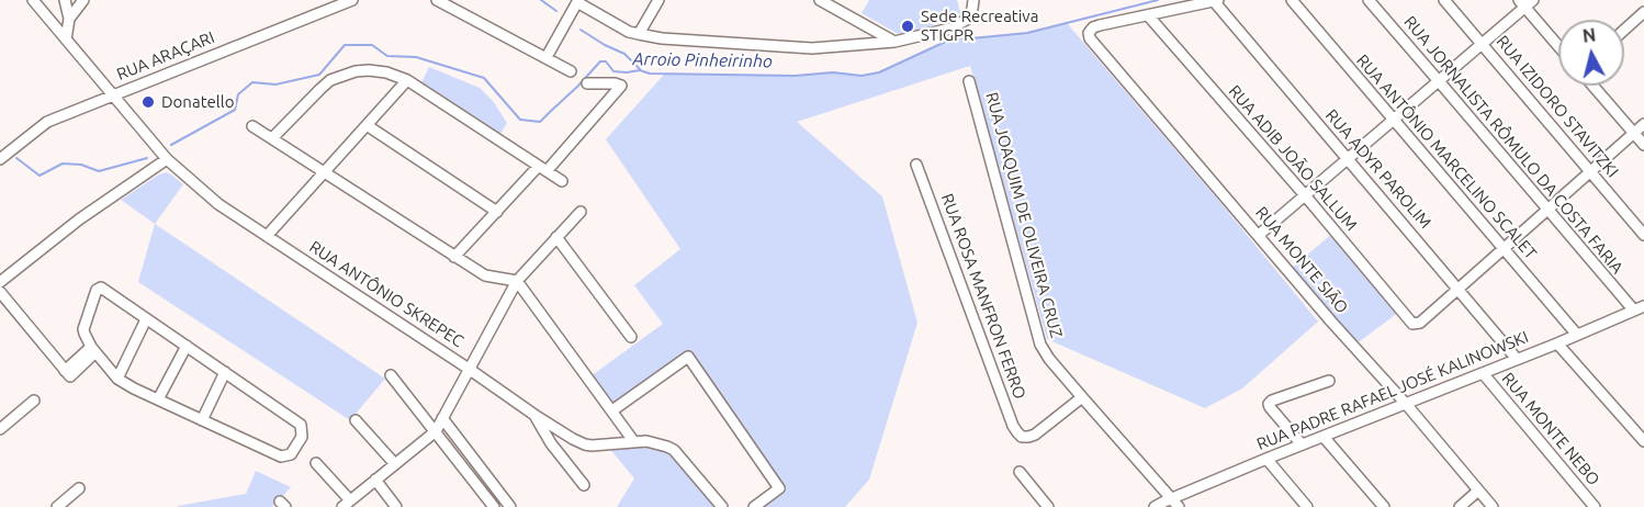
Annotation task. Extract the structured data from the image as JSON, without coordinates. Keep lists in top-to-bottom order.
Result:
{
  "streets": {
    "street": [
      "RUA ARAÇARI",
      "RUA IZIDORO STAVITZKI",
      "RUA JORNALISTA RÔMULO DA COSTA FARIA",
      "RUA ANTÔNIO MARCELINO SCALET",
      "RUA ADIB JOÃO SALLUM",
      "RUA ADYR PAROLIM",
      "RUA JOAQUIM DE OLIVEIRA CRUZ",
      "RUA MONTE SIÃO",
      "RUA ANTÔNIO SKREPEC",
      "RUA ROSA MANFRON FERRO",
      "RUA PADRE RAFAEL JOSÉ KALINOWSKI",
      "RUA MONTE NEBO"
    ]
  },
  "crossings": [
    ["RUA ARAÇARI", "RUA ANTÔNIO SKREPEC"],
    ["RUA JORNALISTA RÔMULO DA COSTA FARIA", "RUA PADRE RAFAEL JOSÉ KALINOWSKI"],
    ["RUA ANTÔNIO MARCELINO SCALET", "RUA PADRE RAFAEL JOSÉ KALINOWSKI"],
    ["RUA ADIB JOÃO SALLUM", "RUA ADYR PAROLIM"],
    ["RUA ADIB JOÃO SALLUM", "RUA MONTE SIÃO"],
    ["RUA ADYR PAROLIM", "RUA PADRE RAFAEL JOSÉ KALINOWSKI"],
    ["RUA JOAQUIM DE OLIVEIRA CRUZ", "RUA ROSA MANFRON FERRO"],
    ["RUA JOAQUIM DE OLIVEIRA CRUZ", "RUA PADRE RAFAEL JOSÉ KALINOWSKI"],
    ["RUA MONTE SIÃO", "RUA PADRE RAFAEL JOSÉ KALINOWSKI"],
    ["RUA PADRE RAFAEL JOSÉ KALINOWSKI", "RUA MONTE NEBO"]
  ],
  "water": ["Arroio Pinheirinho"],
  "places": ["Sede Recreativa STIGPR", "Donatello"],
  "north": "top"
}
